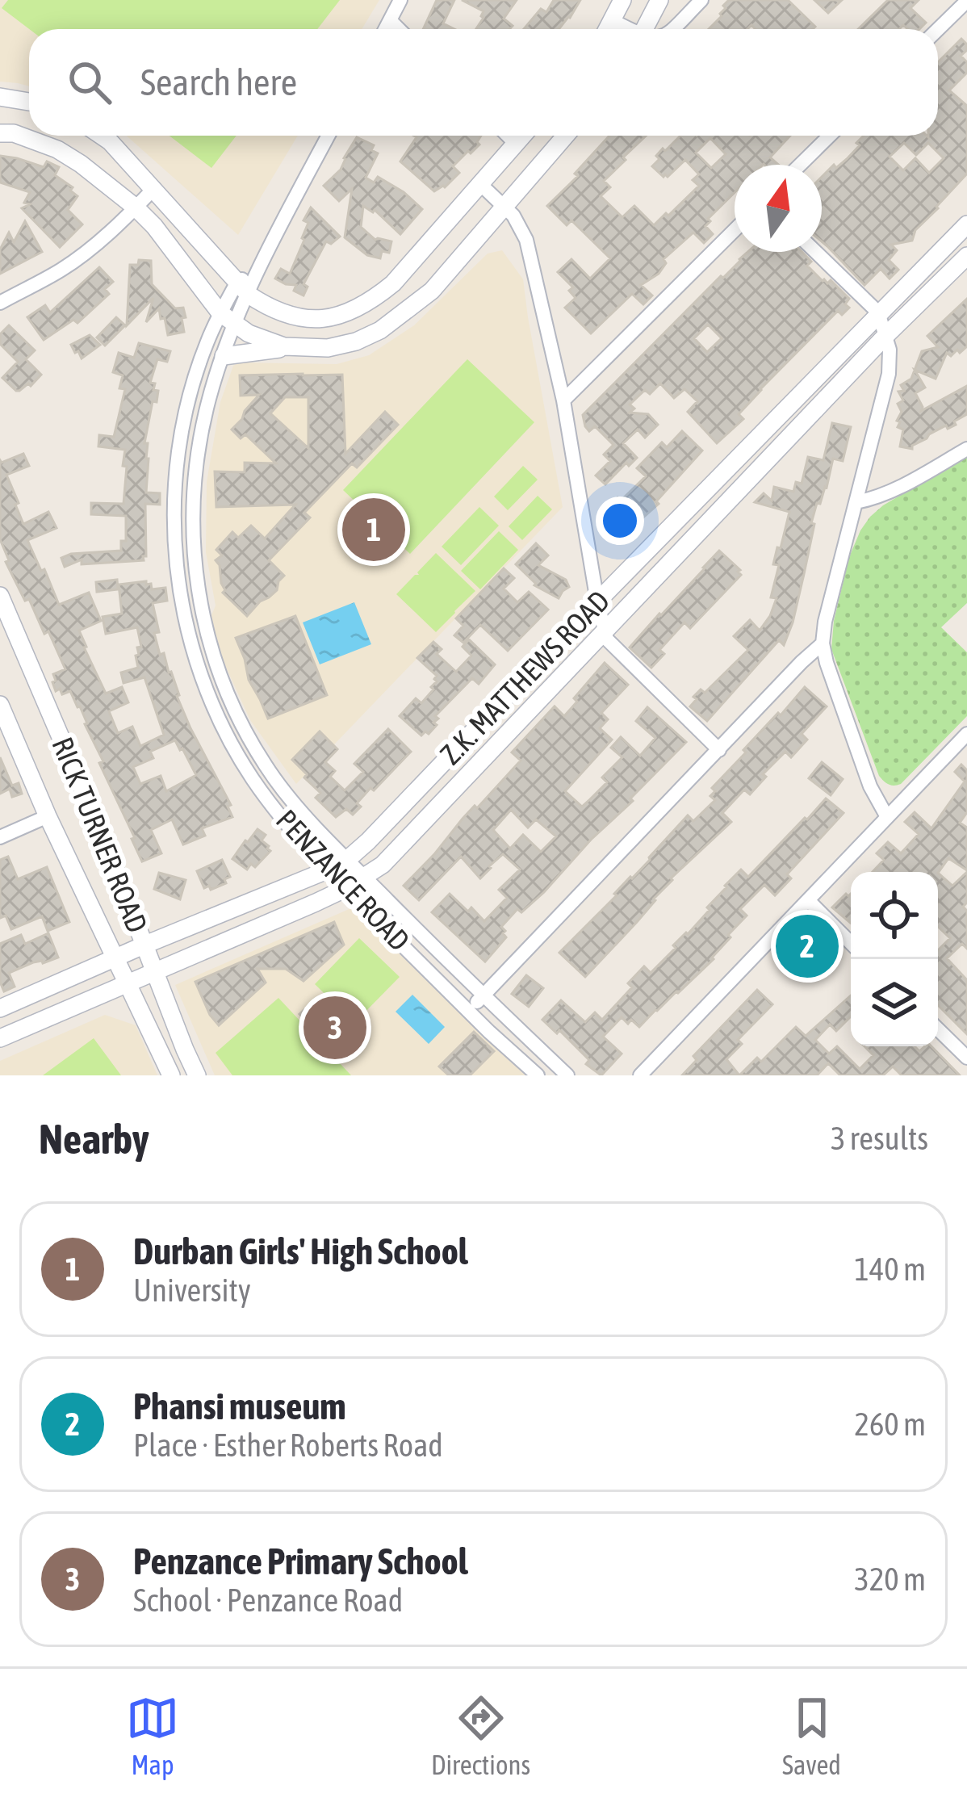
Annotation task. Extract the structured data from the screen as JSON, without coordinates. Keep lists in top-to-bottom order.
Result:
{
  "streets": {
    "street": ["Z.K. MATTHEWS ROAD", "RICK TURNER ROAD", "PENZANCE ROAD"]
  },
  "crossings": [
    ["Z.K. MATTHEWS ROAD", "RICK TURNER ROAD"],
    ["Z.K. MATTHEWS ROAD", "PENZANCE ROAD"]
  ],
  "north": "top",
  "page": {
    "search": "Search here",
    "pins": ["1", "2", "3"],
    "heading": ["Nearby", "3 results"],
    "list": [
      {
        "mark": "1",
        "name": "Durban Girls' High School",
        "note": "University",
        "value": "140 m"
      },
      {
        "mark": "2",
        "name": "Phansi museum",
        "note": "Place · Esther Roberts Road",
        "value": "260 m"
      },
      {
        "mark": "3",
        "name": "Penzance Primary School",
        "note": "School · Penzance Road",
        "value": "320 m"
      }
    ],
    "nav": ["Map", "Directions", "Saved"]
  }
}
